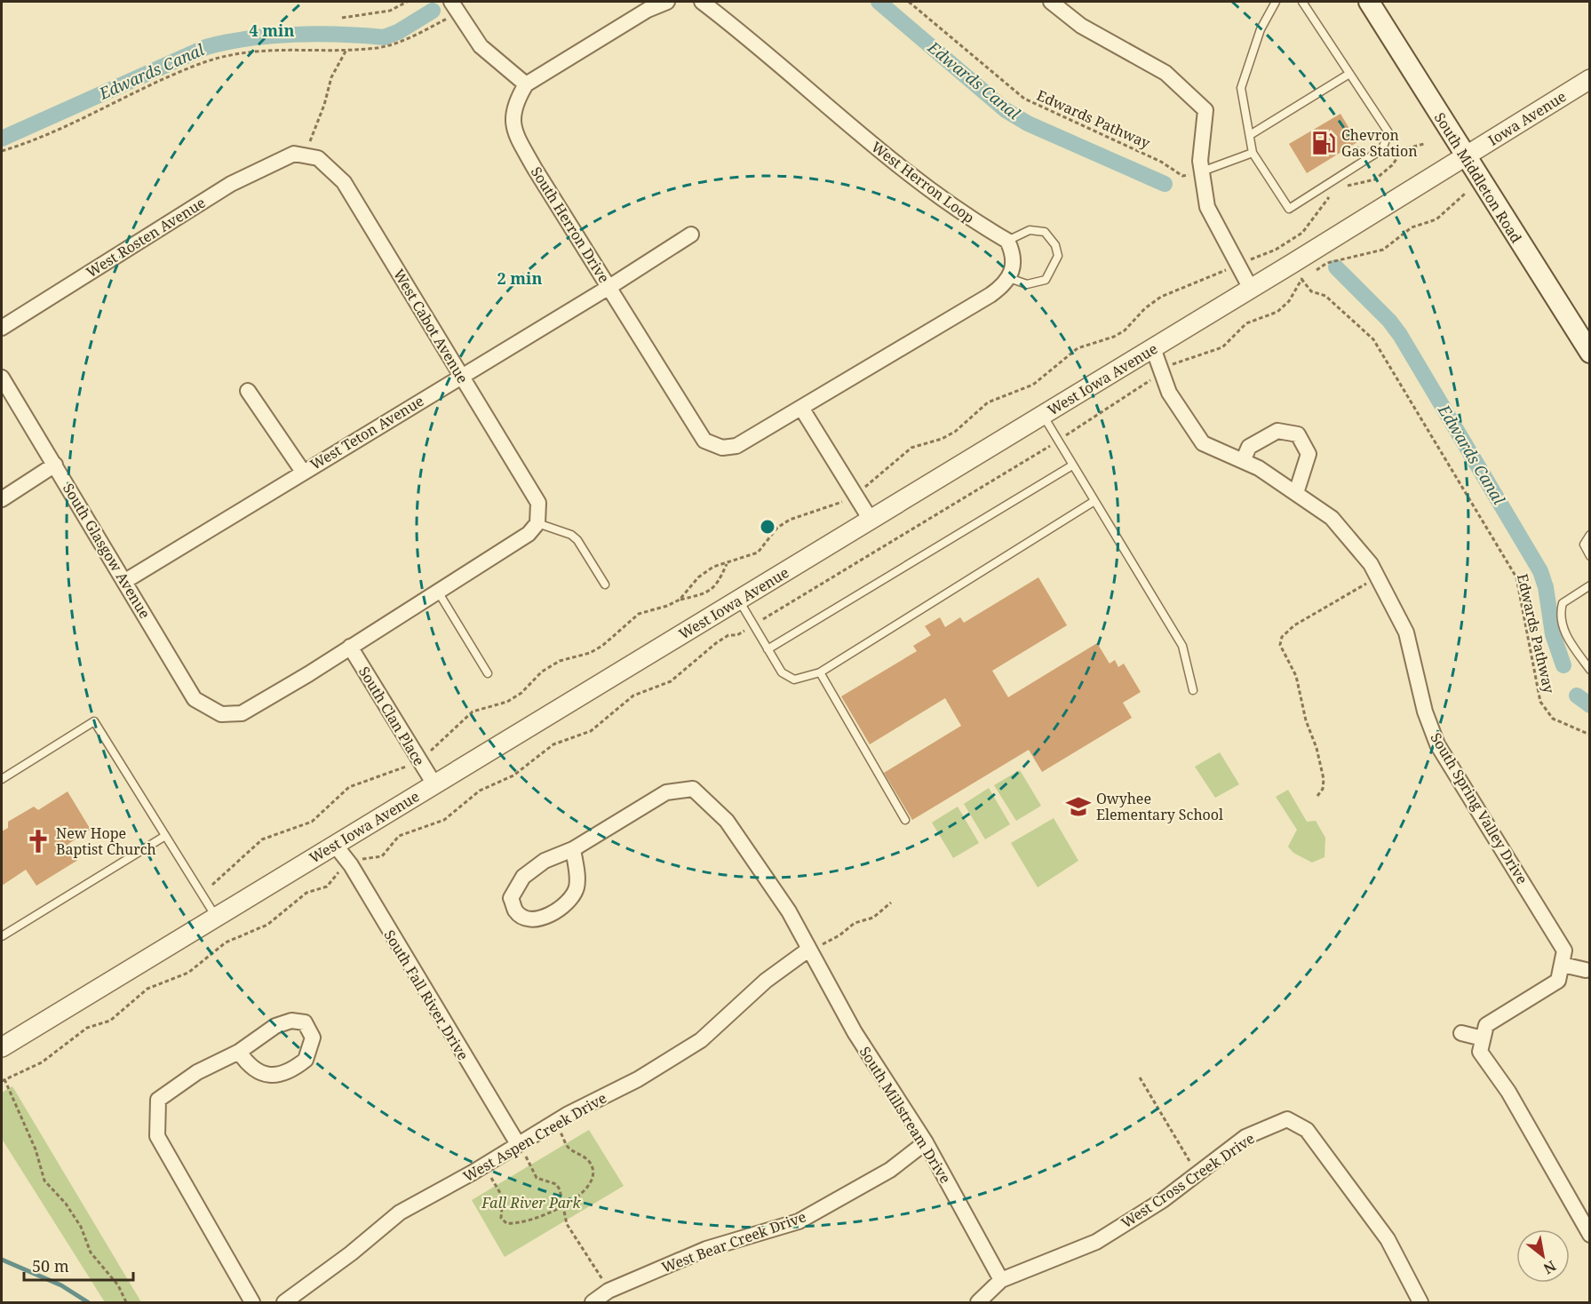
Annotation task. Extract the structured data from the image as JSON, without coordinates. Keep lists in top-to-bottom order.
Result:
{
  "streets": {
    "main road": ["South Middleton Road"],
    "street": [
      "Iowa Avenue",
      "West Herron Loop",
      "South Herron Drive",
      "West Rosten Avenue",
      "West Cabot Avenue",
      "West Iowa Avenue",
      "West Teton Avenue",
      "South Glasgow Avenue",
      "South Clan Place",
      "South Spring Valley Drive",
      "South Fall River Drive",
      "South Millstream Drive",
      "West Aspen Creek Drive",
      "West Cross Creek Drive",
      "West Bear Creek Drive"
    ],
    "path": ["Edwards Pathway"]
  },
  "crossings": [
    ["Iowa Avenue", "South Middleton Road"],
    ["Iowa Avenue", "West Iowa Avenue"],
    ["Edwards Pathway", "West Iowa Avenue"],
    ["South Middleton Road", "West Iowa Avenue"],
    ["South Herron Drive", "West Teton Avenue"],
    ["West Rosten Avenue", "West Cabot Avenue"],
    ["West Cabot Avenue", "West Teton Avenue"],
    ["West Iowa Avenue", "South Clan Place"],
    ["West Iowa Avenue", "South Spring Valley Drive"],
    ["West Iowa Avenue", "South Fall River Drive"],
    ["West Teton Avenue", "South Glasgow Avenue"],
    ["South Glasgow Avenue", "South Clan Place"],
    ["South Fall River Drive", "West Aspen Creek Drive"],
    ["South Millstream Drive", "West Aspen Creek Drive"],
    ["South Millstream Drive", "West Cross Creek Drive"],
    ["South Millstream Drive", "West Bear Creek Drive"]
  ],
  "water": ["Edwards Canal"],
  "parks": ["Fall River Park"],
  "places": {
    "fuel station": ["Chevron Gas Station"],
    "school or university": ["Owyhee Elementary School"],
    "church": ["New Hope Baptist Church"]
  },
  "scale_bar": "50 m",
  "north": "bottom right",
  "rings": ["4 min", "2 min"]
}
